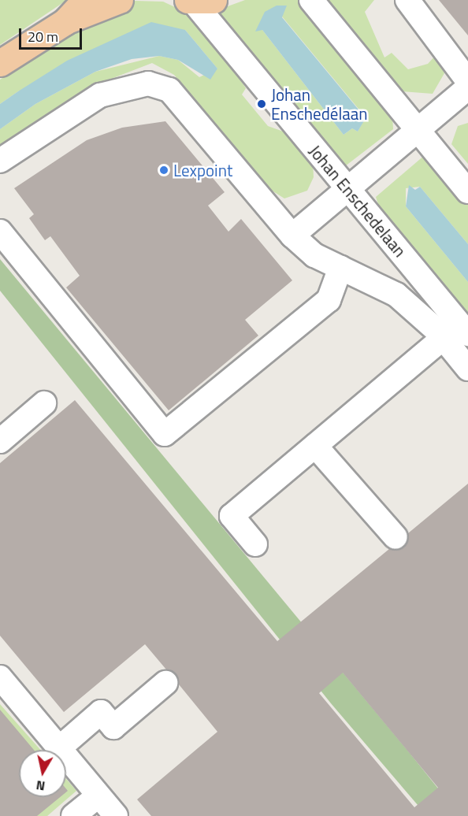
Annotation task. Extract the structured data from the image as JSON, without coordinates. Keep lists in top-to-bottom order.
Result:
{
  "streets": {
    "street": ["Johan Enschedelaan"]
  },
  "places": ["Johan Enschedélaan", "Lexpoint"],
  "scale_bar": "20 m",
  "north": "bottom"
}
